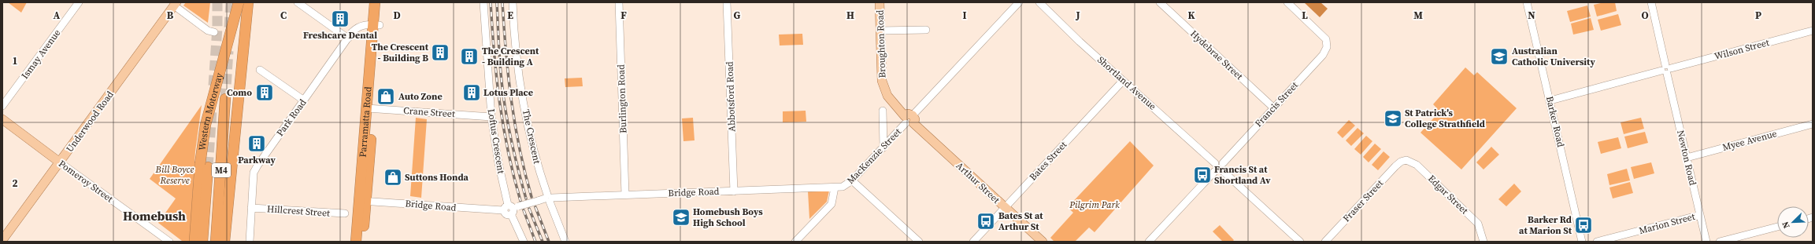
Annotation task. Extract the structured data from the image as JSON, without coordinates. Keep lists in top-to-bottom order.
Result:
{
  "streets": {
    "highway": ["Western Motorway", "Parramatta Road", "M4"],
    "main road": [
      "Broughton Road",
      "Underwood Road",
      "Pomeroy Street",
      "Arthur Street"
    ],
    "street": [
      "Wilson Street",
      "Ismay Avenue",
      "Hydebrae Street",
      "Shortland Avenue",
      "Abbotsford Road",
      "Burlington Road",
      "Francis Street",
      "Crane Street",
      "Park Road",
      "Barker Road",
      "The Crescent",
      "Myee Avenue",
      "Loftus Crescent",
      "MacKenzie Street",
      "Newton Road",
      "Bates Street",
      "Bridge Road",
      "Edgar Street",
      "Fraser Street",
      "Hillcrest Street",
      "Marion Street"
    ]
  },
  "crossings": [
    ["Broughton Road", "MacKenzie Street"],
    ["Broughton Road", "Arthur Street"],
    ["Wilson Street", "Barker Road"],
    ["Wilson Street", "Newton Road"],
    ["Hydebrae Street", "Francis Street"],
    ["Shortland Avenue", "Francis Street"],
    ["Shortland Avenue", "Bates Street"],
    ["Abbotsford Road", "Bridge Road"],
    ["Burlington Road", "Bridge Road"],
    ["Crane Street", "Parramatta Road"],
    ["Crane Street", "Loftus Crescent"],
    ["Park Road", "Parramatta Road"],
    ["Park Road", "Hillcrest Street"],
    ["Underwood Road", "Pomeroy Street"],
    ["Parramatta Road", "Bridge Road"],
    ["The Crescent", "Bridge Road"],
    ["Myee Avenue", "Newton Road"],
    ["Loftus Crescent", "Bridge Road"],
    ["MacKenzie Street", "Arthur Street"],
    ["MacKenzie Street", "Bridge Road"],
    ["Newton Road", "Marion Street"],
    ["Bates Street", "Arthur Street"],
    ["Edgar Street", "Fraser Street"]
  ],
  "districts": ["Homebush"],
  "parks": ["Bill Boyce Reserve", "Pilgrim Park"],
  "places": {
    "building": [
      "Freshcare Dental",
      "The Crescent - Building B",
      "The Crescent - Building A",
      "Como",
      "Lotus Place",
      "Parkway"
    ],
    "school or university": ["Australian Catholic University", "St Patrick's College Strathfield", "Homebush Boys High School"],
    "shop": ["Auto Zone", "Suttons Honda"],
    "bus stop": ["Francis St at Shortland Av", "Bates St at Arthur St", "Barker Rd at Marion St"]
  },
  "north": "bottom left",
  "grid": {
    "columns": [
      "A",
      "B",
      "C",
      "D",
      "E",
      "F",
      "G",
      "H",
      "I",
      "J",
      "K",
      "L",
      "M",
      "N",
      "O",
      "P"
    ],
    "rows": ["1", "2"]
  }
}
